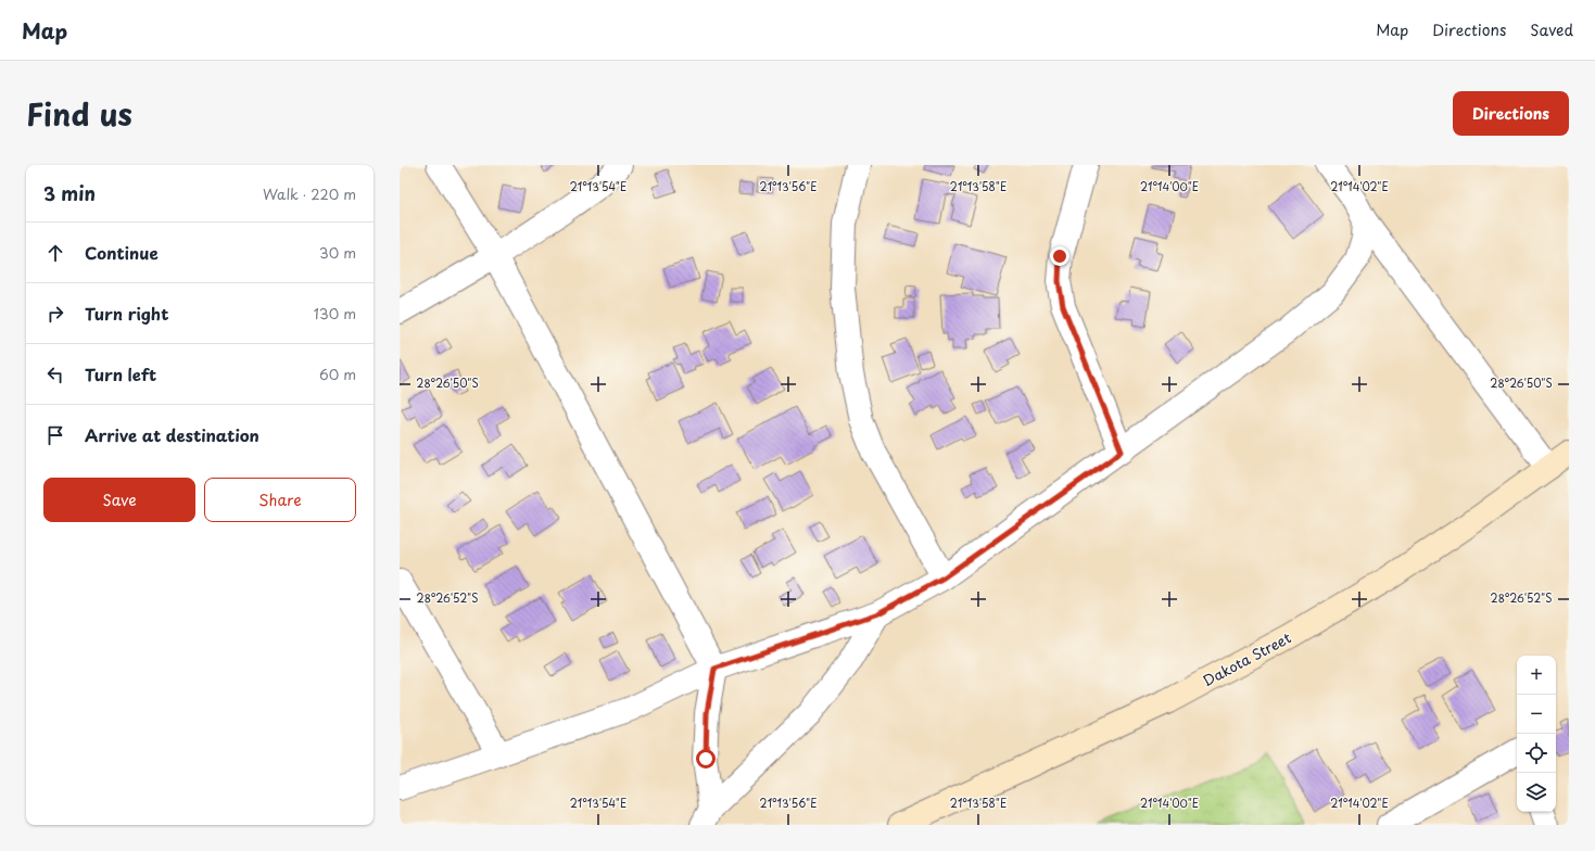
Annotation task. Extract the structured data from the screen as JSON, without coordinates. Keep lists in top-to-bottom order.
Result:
{
  "streets": {
    "street": ["Dakota Street"]
  },
  "page": {
    "header": "Map",
    "nav": ["Map", "Directions", "Saved"],
    "title": "Find us",
    "buttons": [
      "Directions",
      ["Save", "Share"]
    ],
    "heading": ["3 min", "Walk · 220 m"],
    "list": [
      ["Continue", "30 m"],
      ["Turn right", "130 m"],
      ["Turn left", "60 m"],
      "Arrive at destination"
    ],
    "map_buttons": ["+", "−"]
  },
  "coordinates": [
    "21°13'54\"E",
    "21°13'56\"E",
    "21°13'58\"E",
    "21°14'00\"E",
    "21°14'02\"E",
    "28°26'50\"S",
    "28°26'52\"S"
  ]
}
